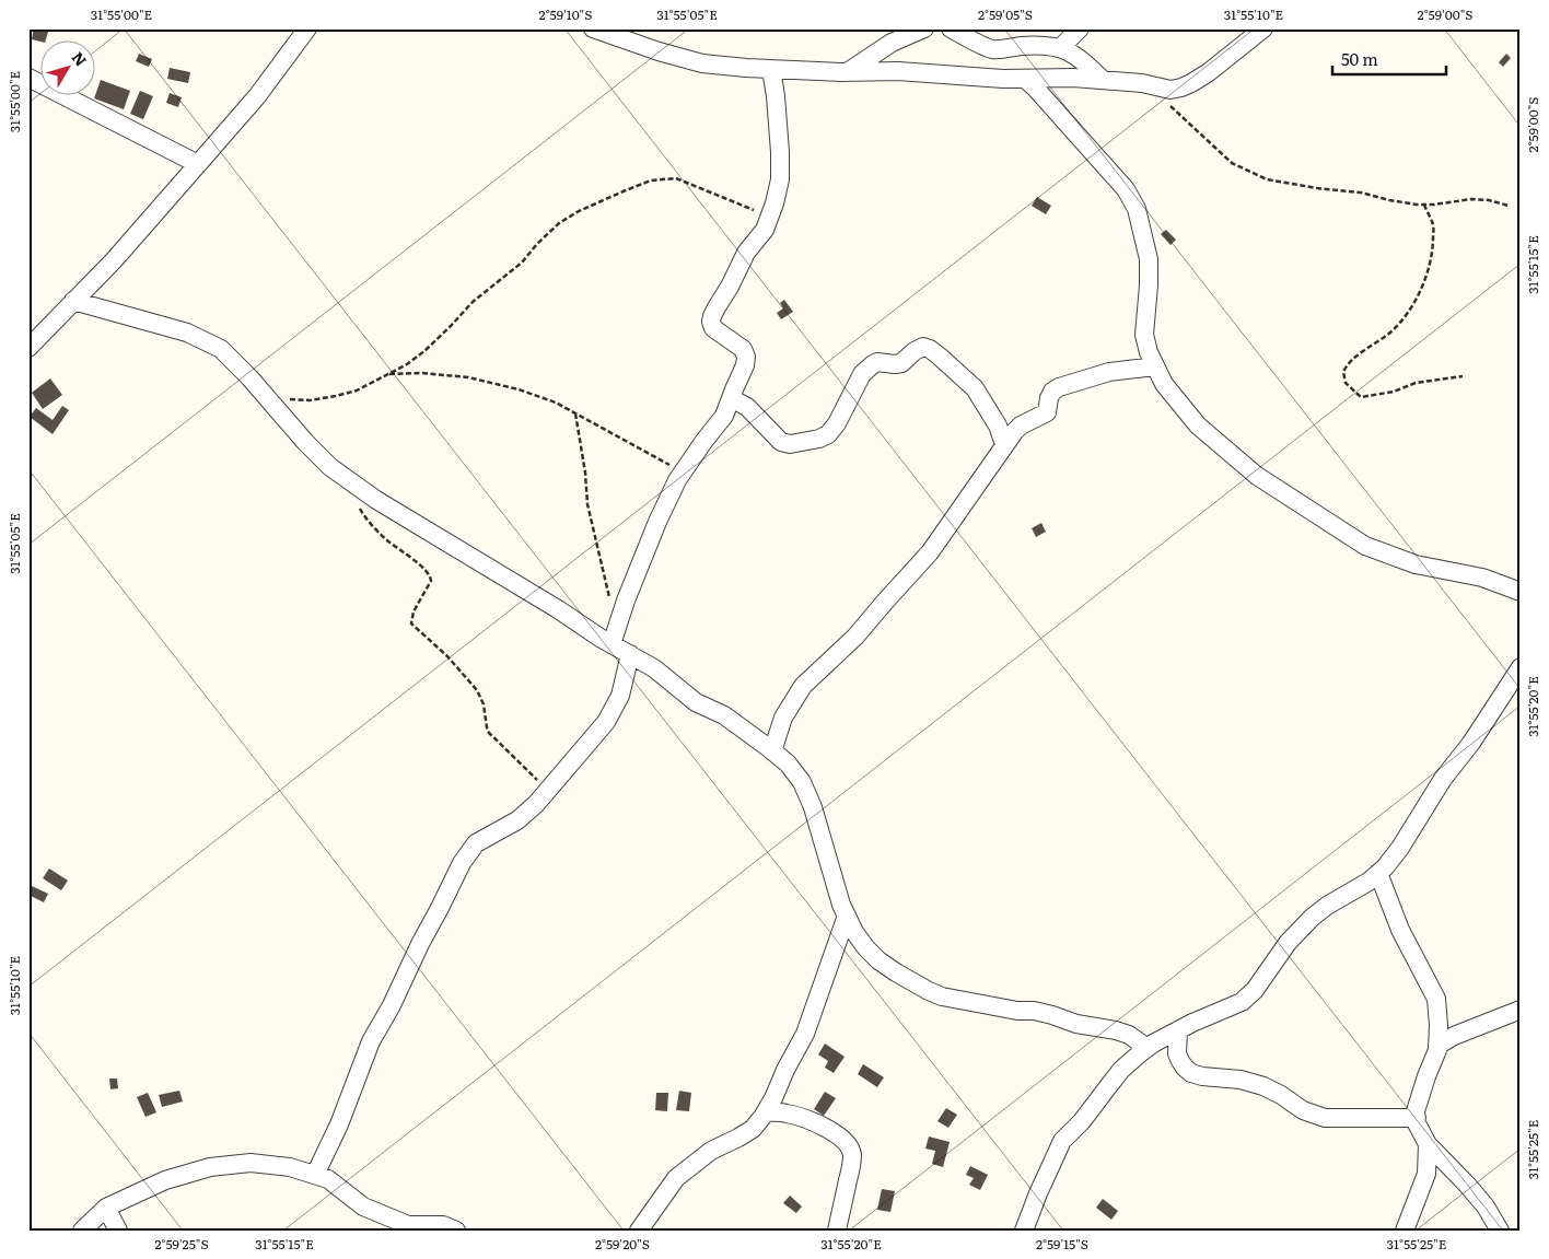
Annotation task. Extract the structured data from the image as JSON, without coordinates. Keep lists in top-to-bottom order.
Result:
{
  "scale_bar": "50 m",
  "north": "top right",
  "coordinates": [
    "31°55'00\"E",
    "2°59'10\"S",
    "31°55'05\"E",
    "2°59'05\"S",
    "31°55'10\"E",
    "2°59'00\"S",
    "31°55'15\"E",
    "31°55'20\"E",
    "31°55'25\"E",
    "2°59'25\"S",
    "2°59'20\"S",
    "2°59'15\"S"
  ]
}
